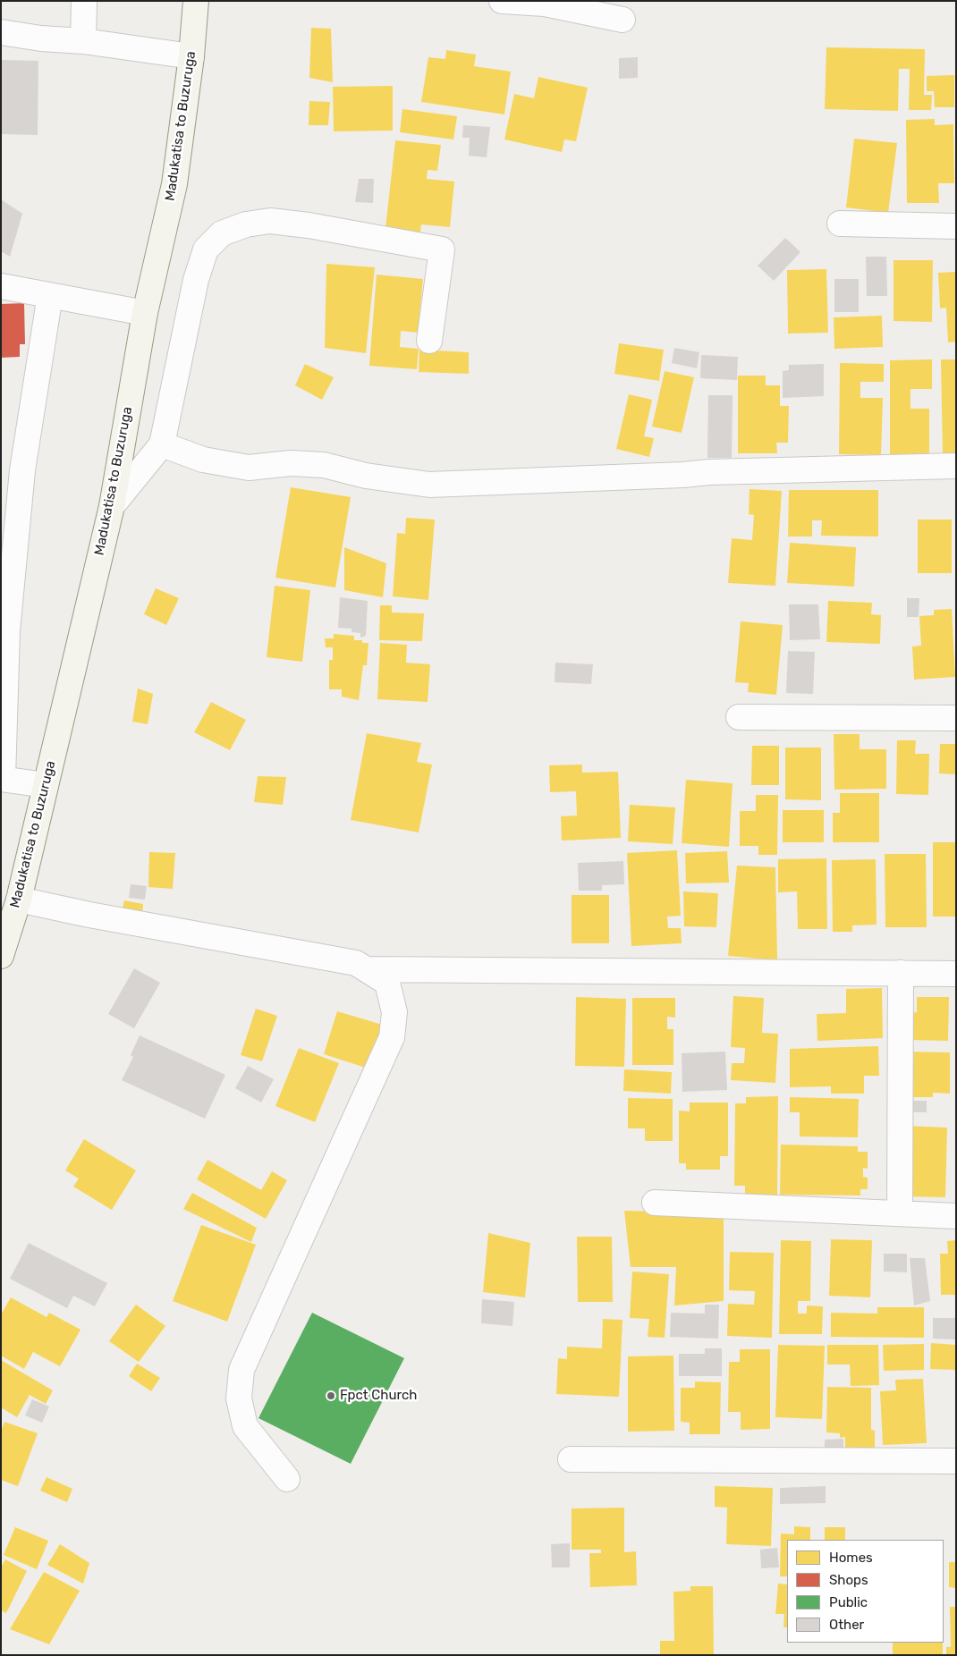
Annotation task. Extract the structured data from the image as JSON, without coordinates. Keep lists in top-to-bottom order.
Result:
{
  "streets": {
    "main road": ["Madukatisa to Buzuruga"]
  },
  "places": ["Fpct Church"],
  "legend": [
    "Homes",
    "Shops",
    "Public",
    "Other"
  ]
}
